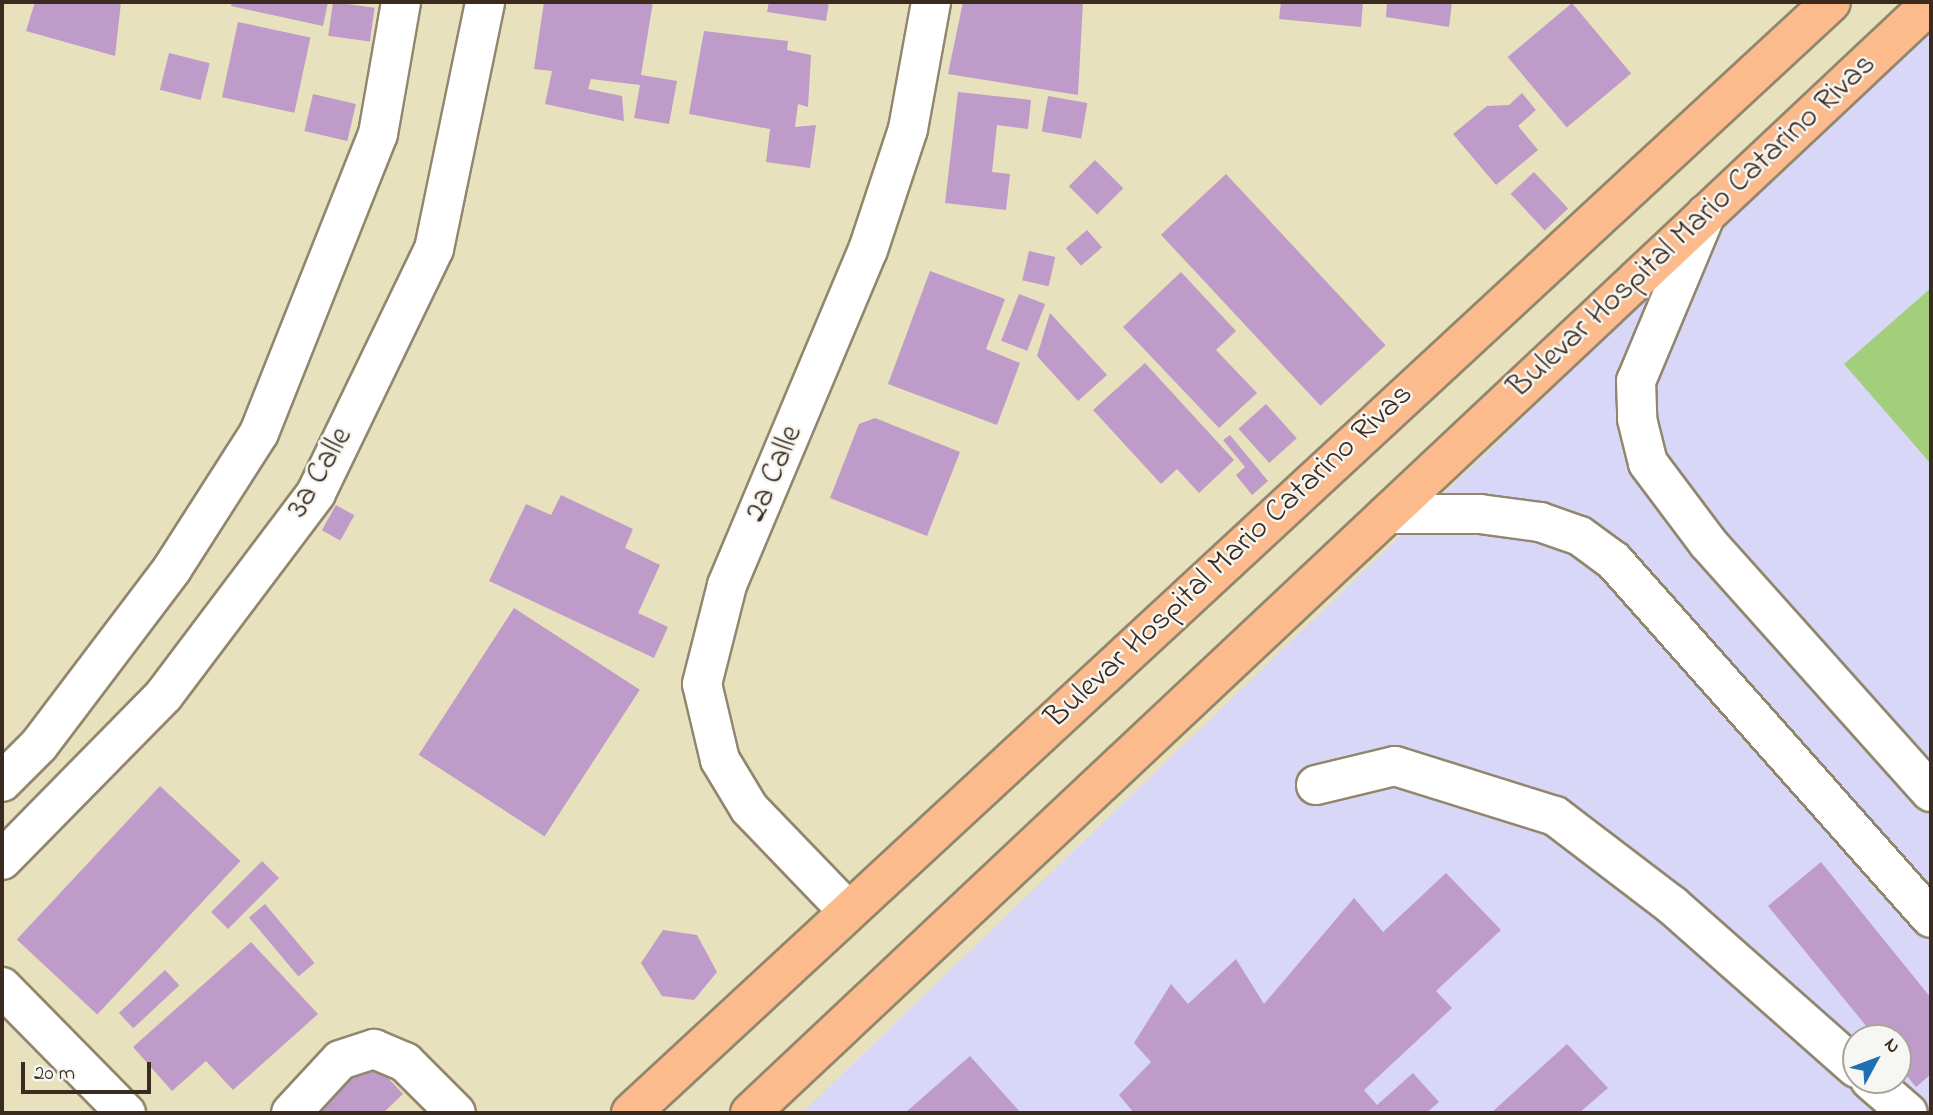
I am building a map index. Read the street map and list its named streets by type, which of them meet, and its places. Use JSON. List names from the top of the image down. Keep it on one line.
{"streets":{"main road":["Bulevar Hospital Mario Catarino Rivas"],"street":["3a Calle","2a Calle"]},"crossings":[["Bulevar Hospital Mario Catarino Rivas","2a Calle"]],"scale_bar":"20 m","north":"top right"}
